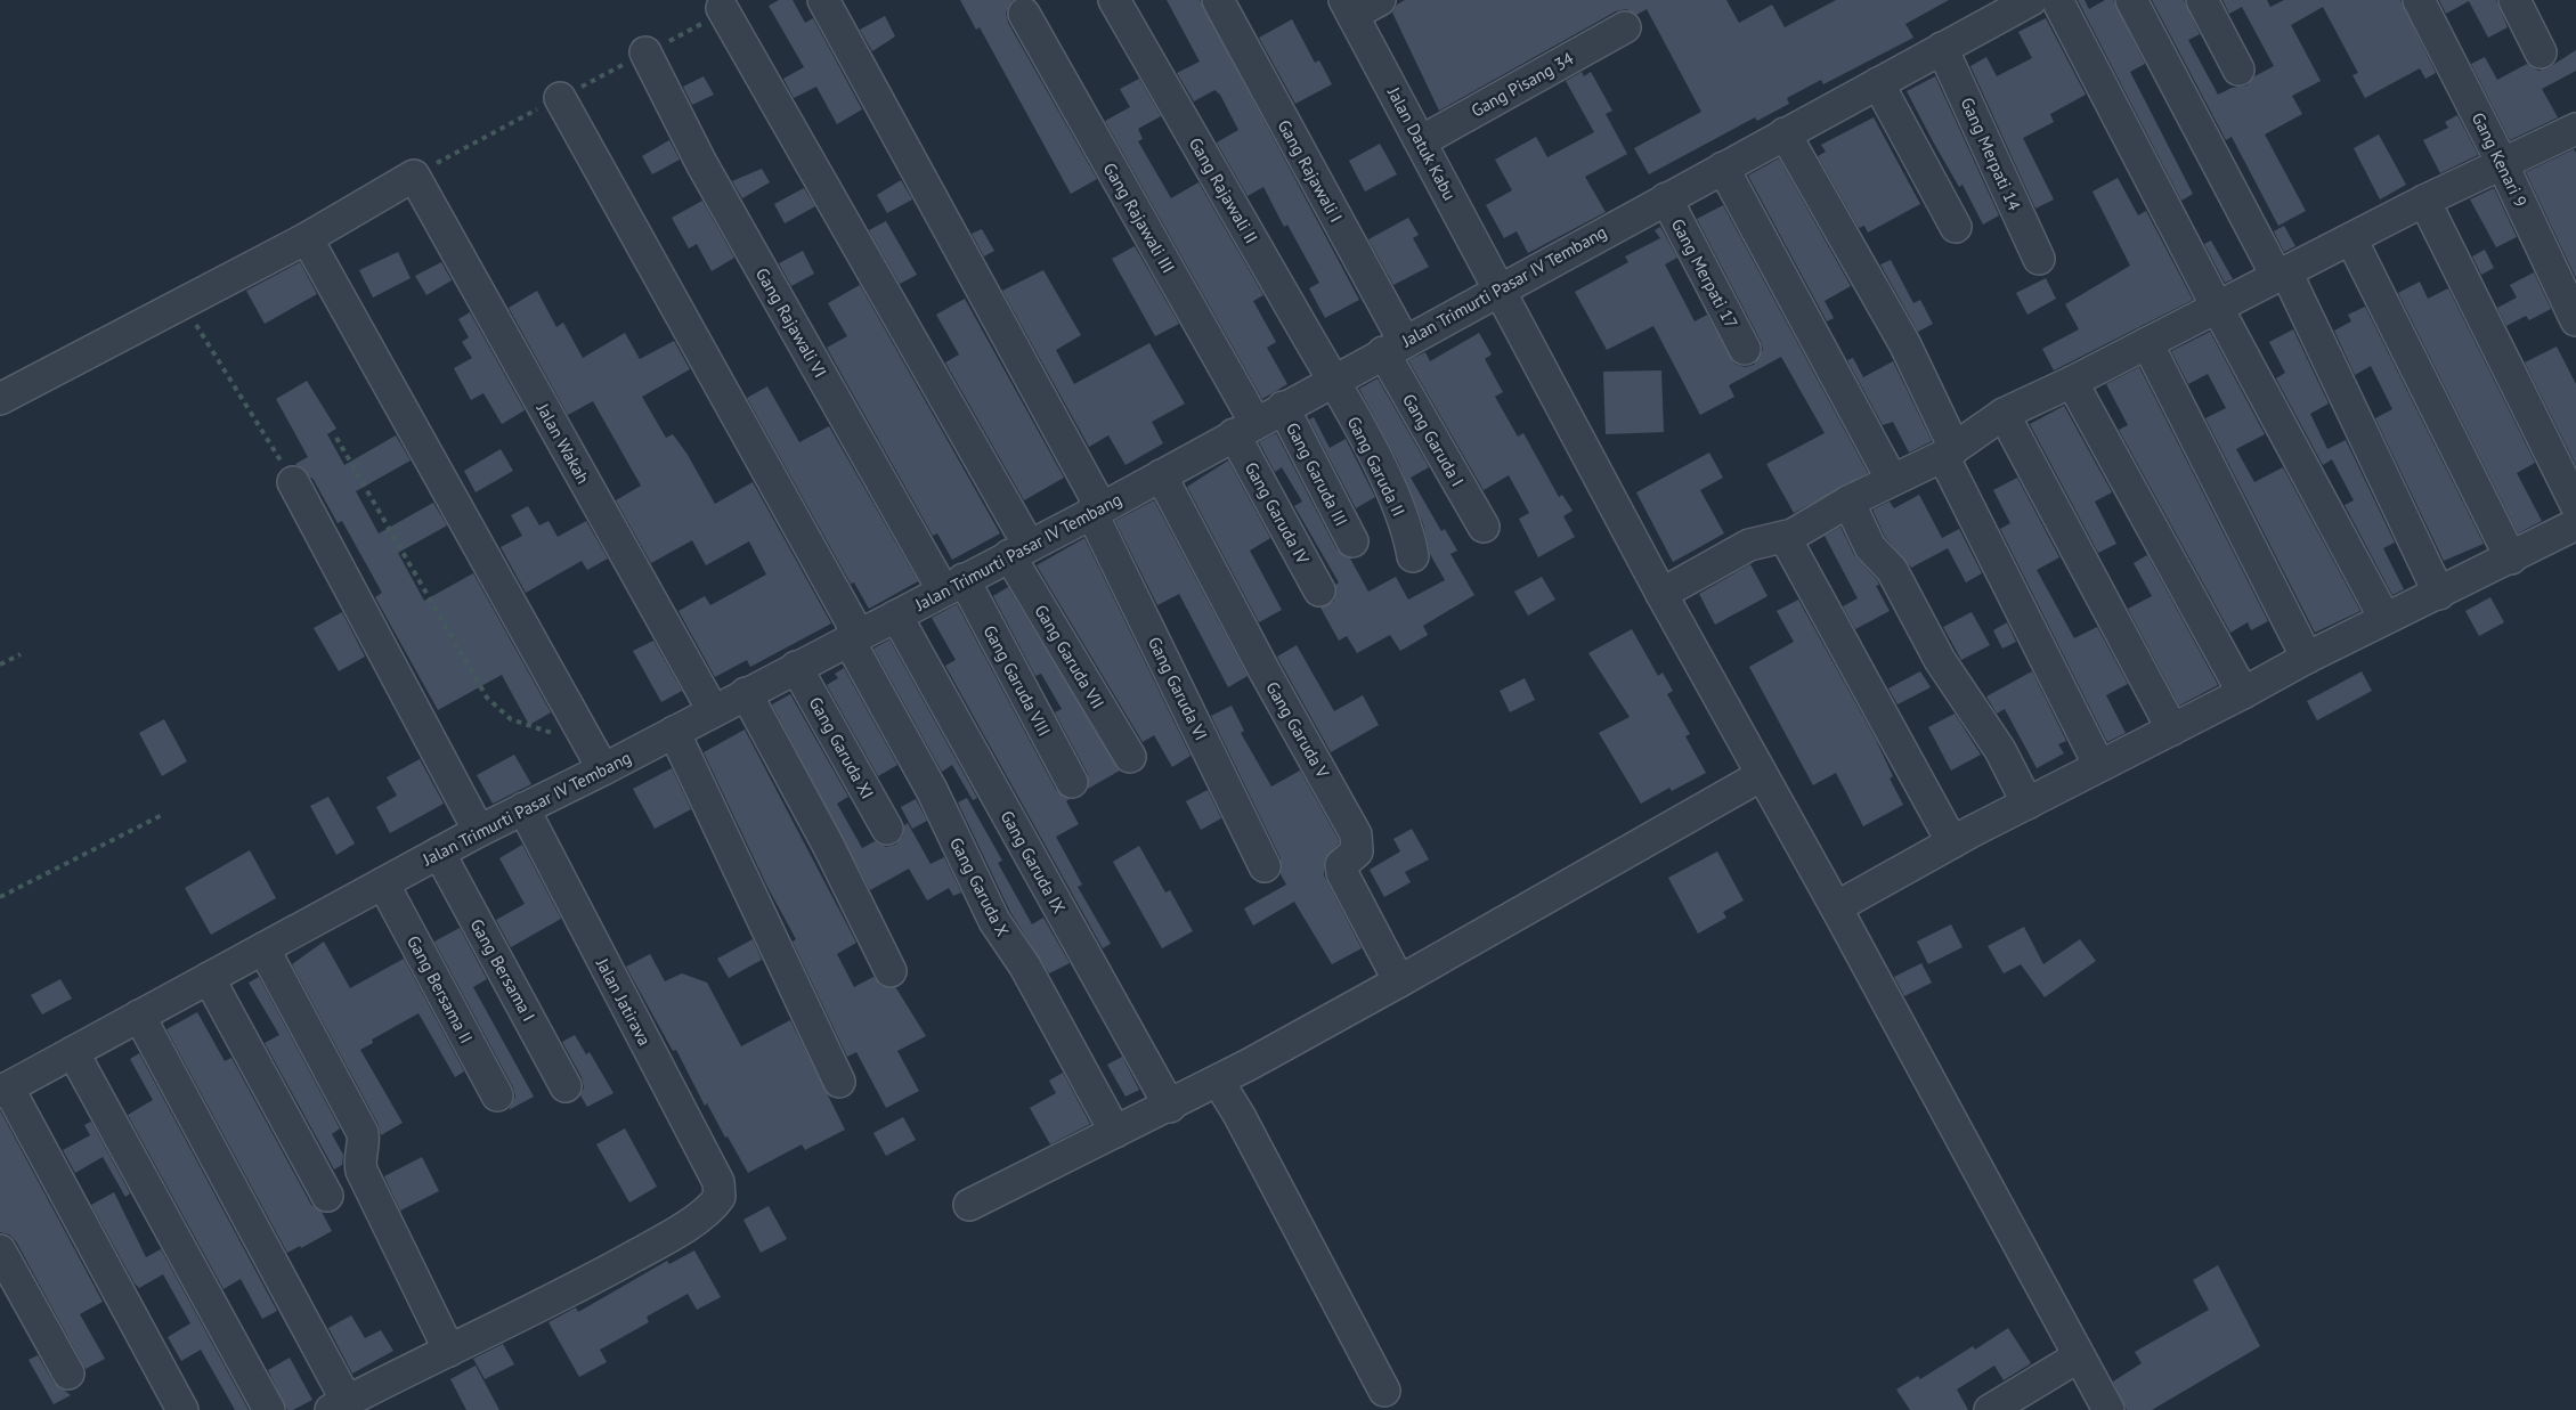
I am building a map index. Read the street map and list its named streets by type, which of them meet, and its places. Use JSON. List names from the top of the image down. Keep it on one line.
{"streets":{"street":["Gang Pisang 34","Jalan Datuk Kabu","Gang Merpati 14","Gang Kenari 9","Gang Rajawali I","Gang Rajawali II","Gang Rajawali III","Gang Merpati 17","Jalan Trimurti Pasar IV Tembang","Gang Rajawali VI","Gang Garuda I","Jalan Wakah","Gang Garuda II","Gang Garuda III","Gang Garuda IV","Gang Garuda VII","Gang Garuda VIII","Gang Garuda VI","Gang Garuda V","Gang Garuda XI","Gang Garuda IX","Gang Garuda X","Gang Bersama I","Gang Bersama II","Jalan Jatirava"]},"crossings":[["Gang Pisang 34","Jalan Datuk Kabu"],["Jalan Datuk Kabu","Jalan Trimurti Pasar IV Tembang"],["Gang Merpati 14","Jalan Trimurti Pasar IV Tembang"],["Gang Rajawali I","Jalan Trimurti Pasar IV Tembang"],["Gang Rajawali I","Gang Garuda I"],["Gang Rajawali II","Jalan Trimurti Pasar IV Tembang"],["Gang Rajawali II","Gang Garuda II"],["Gang Rajawali III","Jalan Trimurti Pasar IV Tembang"],["Gang Rajawali III","Gang Garuda IV"],["Gang Merpati 17","Jalan Trimurti Pasar IV Tembang"],["Jalan Trimurti Pasar IV Tembang","Gang Rajawali VI"],["Jalan Trimurti Pasar IV Tembang","Gang Garuda I"],["Jalan Trimurti Pasar IV Tembang","Jalan Wakah"],["Jalan Trimurti Pasar IV Tembang","Gang Garuda II"],["Jalan Trimurti Pasar IV Tembang","Gang Garuda III"],["Jalan Trimurti Pasar IV Tembang","Gang Garuda IV"],["Jalan Trimurti Pasar IV Tembang","Gang Garuda VII"],["Jalan Trimurti Pasar IV Tembang","Gang Garuda VIII"],["Jalan Trimurti Pasar IV Tembang","Gang Garuda VI"],["Jalan Trimurti Pasar IV Tembang","Gang Garuda V"],["Jalan Trimurti Pasar IV Tembang","Gang Garuda XI"],["Jalan Trimurti Pasar IV Tembang","Gang Garuda IX"],["Jalan Trimurti Pasar IV Tembang","Gang Garuda X"],["Jalan Trimurti Pasar IV Tembang","Gang Bersama I"],["Jalan Trimurti Pasar IV Tembang","Gang Bersama II"],["Jalan Trimurti Pasar IV Tembang","Jalan Jatirava"],["Gang Rajawali VI","Gang Garuda VIII"]]}
